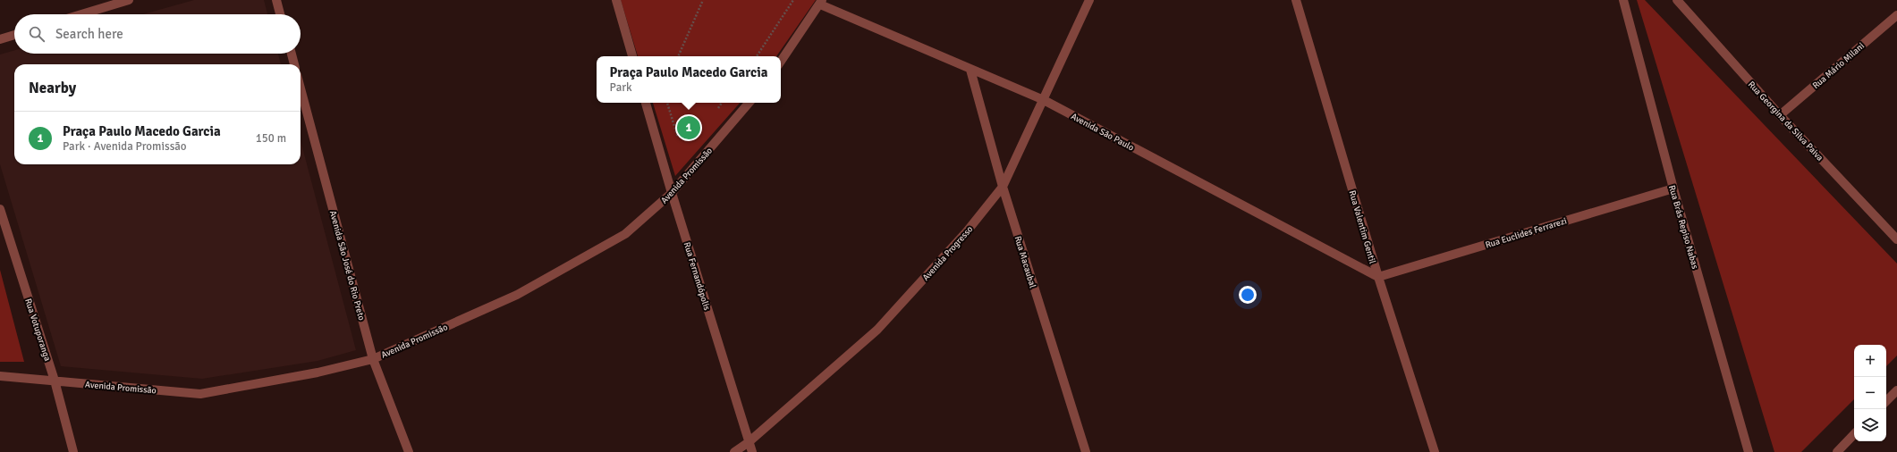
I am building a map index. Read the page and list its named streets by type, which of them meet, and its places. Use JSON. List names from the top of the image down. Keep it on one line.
{"streets":{"street":["Rua Mário Milani","Rua Georgina da Silva Paiva","Avenida São Paulo","Avenida Promissão","Rua Valentim Gentil","Rua Brás Repiso Nabas","Rua Euclides Ferrarezi","Avenida Progresso","Rua Macaubal","Avenida São José do Rio Preto","Rua Fernandópolis","Rua Votuporanga"]},"crossings":[["Rua Mário Milani","Rua Georgina da Silva Paiva"],["Avenida São Paulo","Rua Valentim Gentil"],["Avenida São Paulo","Rua Euclides Ferrarezi"],["Avenida São Paulo","Avenida Progresso"],["Avenida São Paulo","Rua Macaubal"],["Avenida Promissão","Avenida São José do Rio Preto"],["Avenida Promissão","Rua Fernandópolis"],["Avenida Promissão","Rua Votuporanga"],["Rua Valentim Gentil","Rua Euclides Ferrarezi"],["Rua Brás Repiso Nabas","Rua Euclides Ferrarezi"],["Avenida Progresso","Rua Macaubal"],["Avenida Progresso","Rua Fernandópolis"]],"page":{"search":"Search here","popup":["Praça Paulo Macedo Garcia","Park"],"heading":"Nearby","list":[{"mark":"1","name":"Praça Paulo Macedo Garcia","note":"Park · Avenida Promissão","value":"150 m"}],"pins":"1","map_buttons":["+","−"]}}
